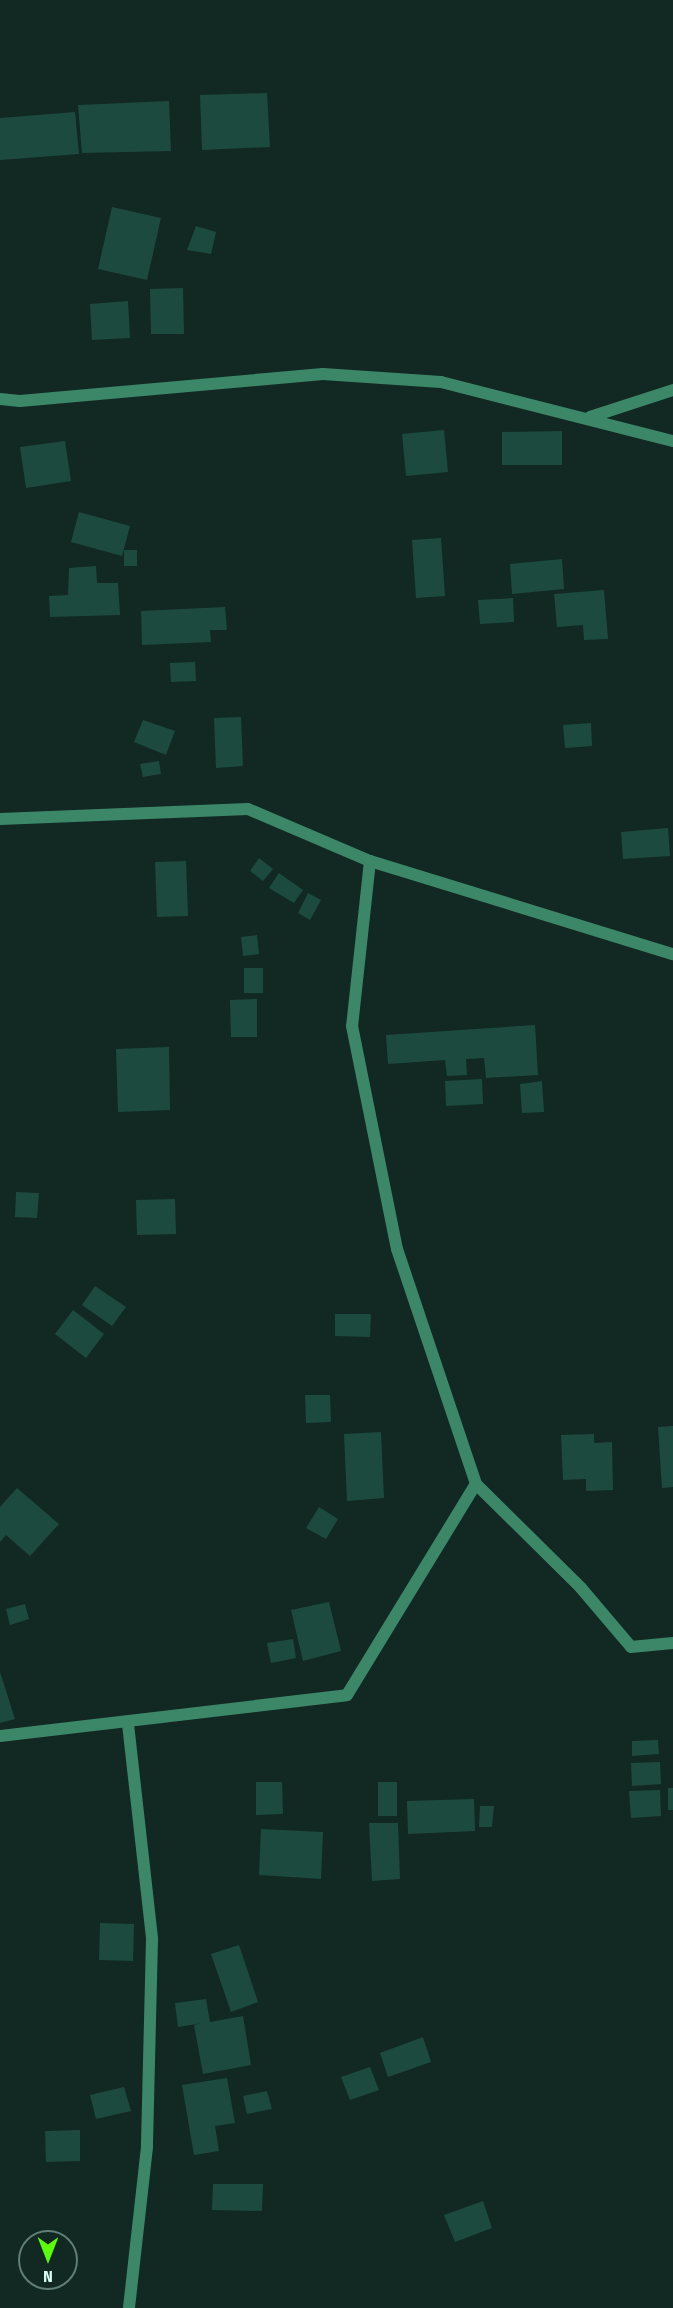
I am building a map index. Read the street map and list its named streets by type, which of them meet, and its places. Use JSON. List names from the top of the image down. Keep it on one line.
{"north":"bottom"}
